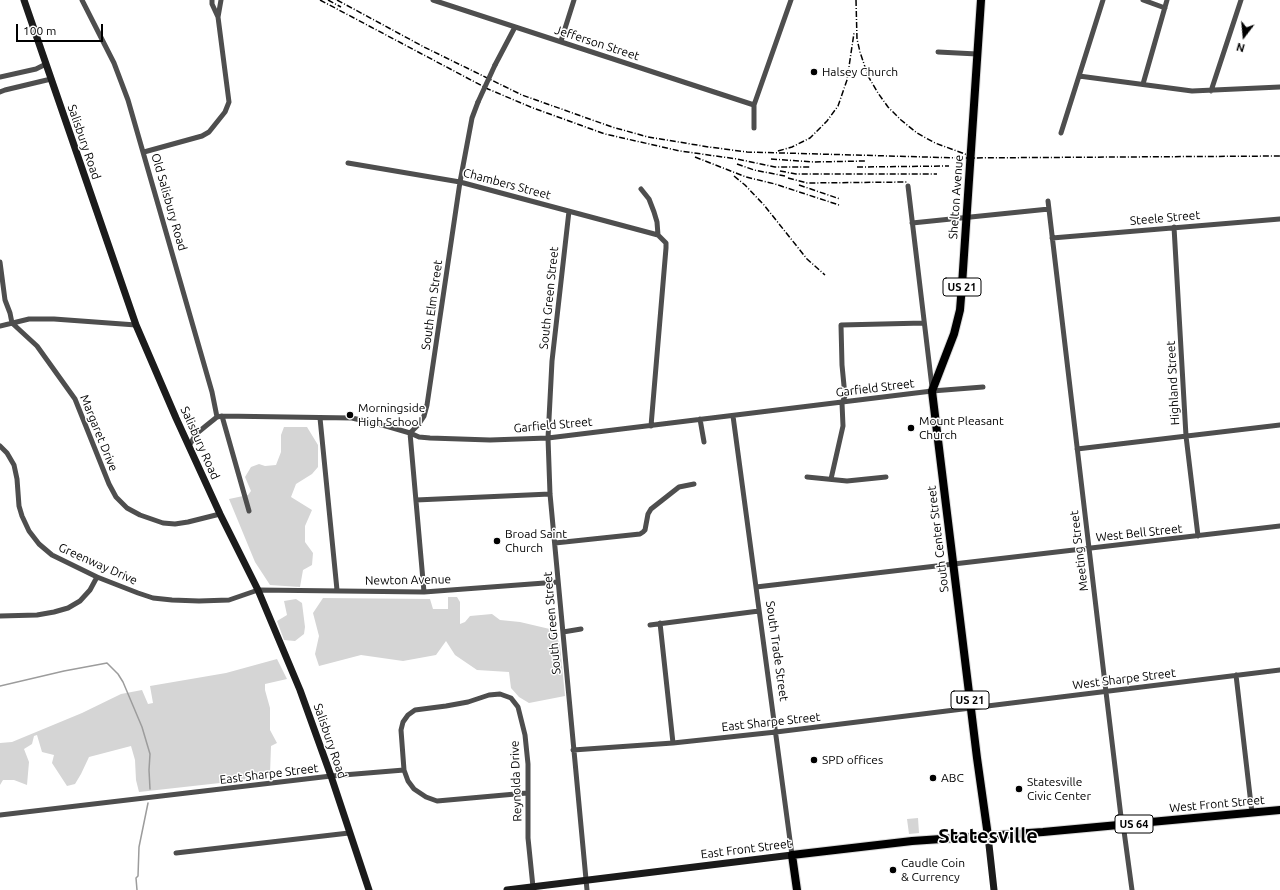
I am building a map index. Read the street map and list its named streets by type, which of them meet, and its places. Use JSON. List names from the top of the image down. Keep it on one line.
{"streets":{"main road":["Shelton Avenue","US 21","South Center Street","South Trade Street","West Front Street","US 64","East Front Street"],"street":["Jefferson Street","Salisbury Road","Chambers Street","Old Salisbury Road","Steele Street","South Green Street","South Elm Street","Highland Street","Garfield Street","Margaret Drive","West Bell Street","Meeting Street","Greenway Drive","Newton Avenue","West Sharpe Street","East Sharpe Street","Reynolda Drive"]},"crossings":[["Jefferson Street","South Elm Street"],["Salisbury Road","Margaret Drive"],["Salisbury Road","Greenway Drive"],["Salisbury Road","Newton Avenue"],["Salisbury Road","East Sharpe Street"],["Chambers Street","South Green Street"],["Chambers Street","South Elm Street"],["Shelton Avenue","Garfield Street"],["Shelton Avenue","South Center Street"],["Old Salisbury Road","Garfield Street"],["Steele Street","Highland Street"],["Steele Street","Meeting Street"],["South Green Street","Garfield Street"],["South Green Street","Newton Avenue"],["South Green Street","East Sharpe Street"],["South Green Street","East Front Street"],["South Elm Street","Garfield Street"],["Highland Street","West Bell Street"],["Garfield Street","South Center Street"],["Garfield Street","South Trade Street"],["West Bell Street","South Center Street"],["West Bell Street","Meeting Street"],["West Bell Street","South Trade Street"],["South Center Street","West Sharpe Street"],["South Center Street","East Sharpe Street"],["South Center Street","West Front Street"],["South Center Street","East Front Street"],["Meeting Street","West Sharpe Street"],["Meeting Street","West Front Street"],["Greenway Drive","Newton Avenue"],["South Trade Street","East Sharpe Street"],["South Trade Street","East Front Street"],["West Sharpe Street","East Sharpe Street"],["East Sharpe Street","Reynolda Drive"],["Reynolda Drive","East Front Street"],["West Front Street","East Front Street"]],"districts":["Statesville"],"places":["Halsey Church","Morningside High School","Mount Pleasant Church","Broad Saint Church","SPD offices","ABC","Statesville Civic Center","Caudle Coin & Currency"],"scale_bar":"100 m","north":"bottom"}
